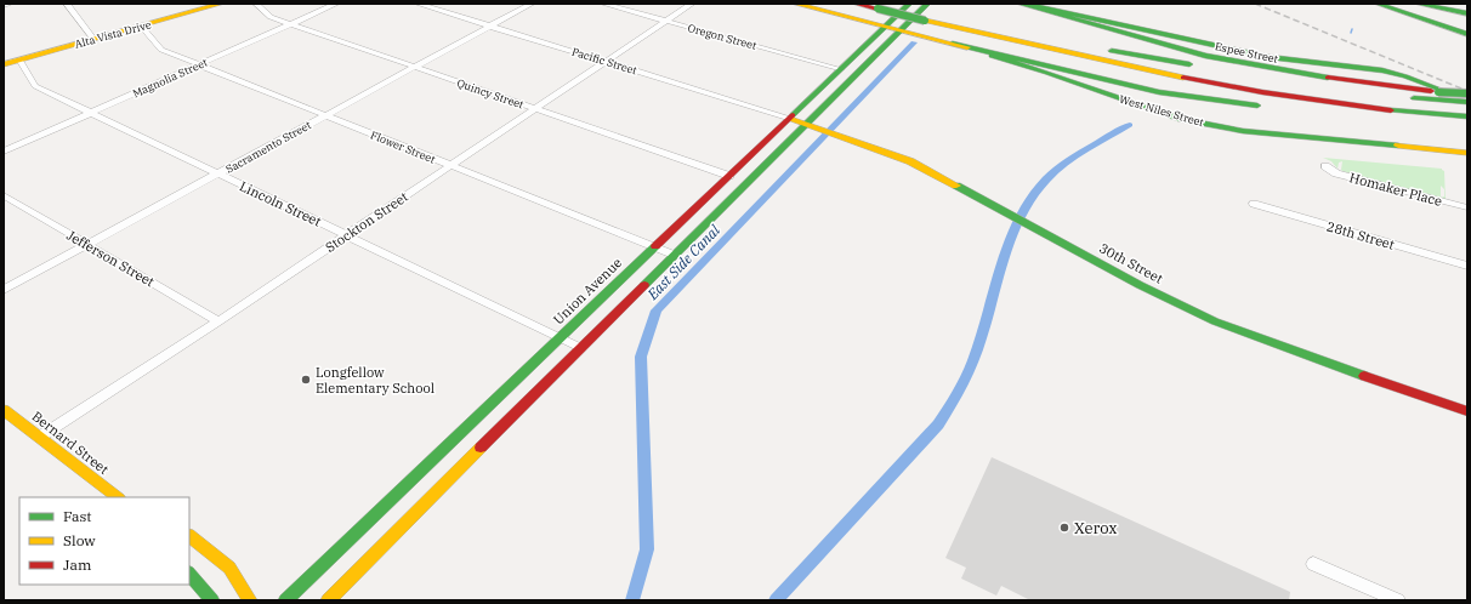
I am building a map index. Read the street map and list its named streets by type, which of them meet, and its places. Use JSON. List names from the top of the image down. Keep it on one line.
{"streets":{"main road":["Alta Vista Drive","Espee Street","West Niles Street","30th Street","Union Avenue","Bernard Street"],"street":["Oregon Street","Pacific Street","Magnolia Street","Quincy Street","Sacramento Street","Flower Street","Homaker Place","Lincoln Street","Stockton Street","28th Street","Jefferson Street"]},"crossings":[["Alta Vista Drive","Flower Street"],["Alta Vista Drive","Lincoln Street"],["Oregon Street","Stockton Street"],["Oregon Street","Union Avenue"],["Pacific Street","Sacramento Street"],["Pacific Street","Stockton Street"],["Pacific Street","30th Street"],["Pacific Street","Union Avenue"],["Magnolia Street","Quincy Street"],["Magnolia Street","Flower Street"],["Magnolia Street","Lincoln Street"],["Quincy Street","Sacramento Street"],["Quincy Street","Stockton Street"],["Quincy Street","Union Avenue"],["West Niles Street","Union Avenue"],["Sacramento Street","Flower Street"],["Sacramento Street","Lincoln Street"],["Sacramento Street","Jefferson Street"],["Flower Street","Stockton Street"],["Flower Street","Union Avenue"],["Lincoln Street","Stockton Street"],["Lincoln Street","Union Avenue"],["Stockton Street","Jefferson Street"],["Stockton Street","Bernard Street"],["30th Street","Union Avenue"]],"water":["East Side Canal"],"places":["Longfellow Elementary School","Xerox"],"legend":["Fast","Slow","Jam"]}
